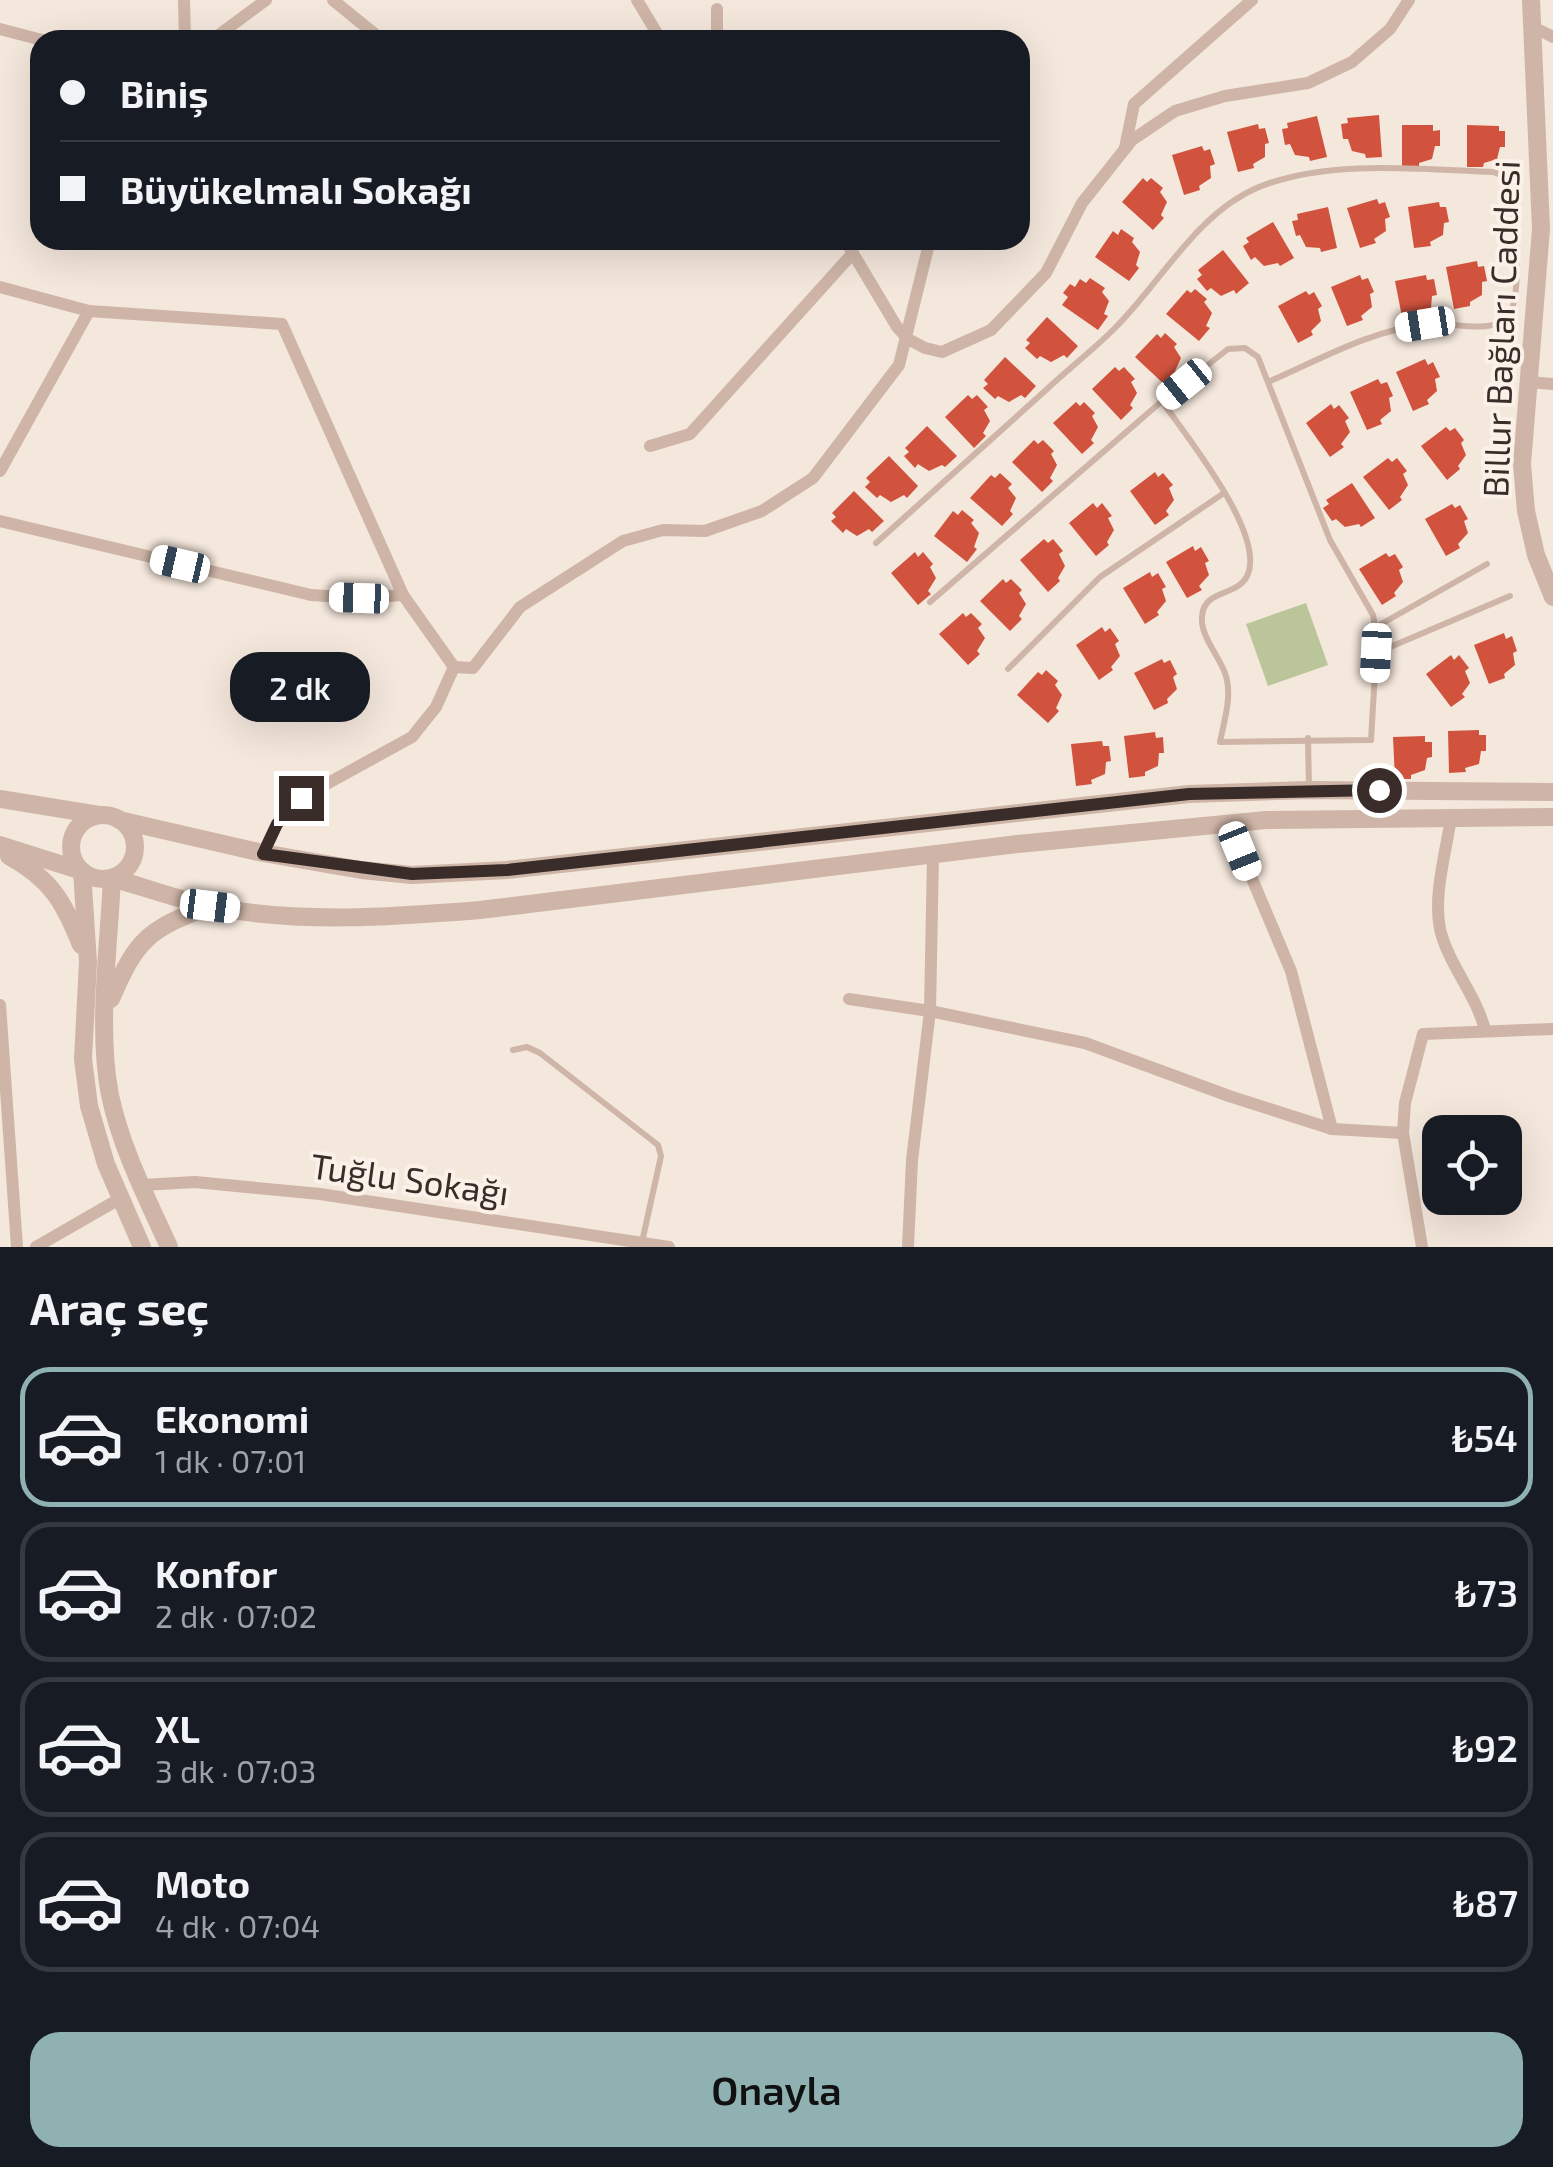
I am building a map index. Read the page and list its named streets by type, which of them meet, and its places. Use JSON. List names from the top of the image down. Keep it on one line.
{"streets":{"street":["Billur Bağları Caddesi","Tuğlu Sokağı"]},"page":{"banner":["Biniş","Büyükelmalı Sokağı"],"bubble":"2 dk","heading":"Araç seç","list":[{"name":"Ekonomi","note":"1 dk · 07:01","value":"₺54"},{"name":"Konfor","note":"2 dk · 07:02","value":"₺73"},{"name":"XL","note":"3 dk · 07:03","value":"₺92"},{"name":"Moto","note":"4 dk · 07:04","value":"₺87"}],"buttons":"Onayla"}}
